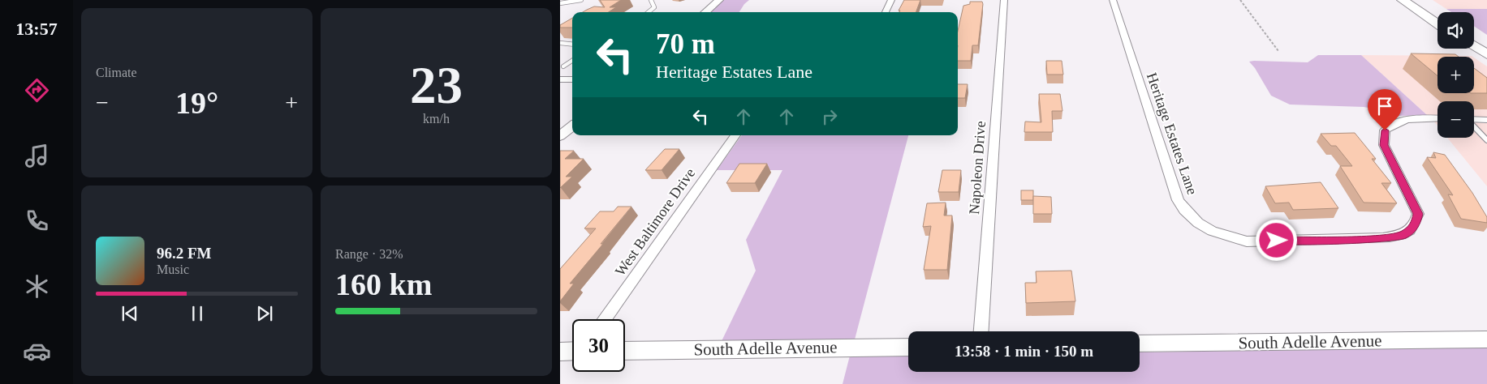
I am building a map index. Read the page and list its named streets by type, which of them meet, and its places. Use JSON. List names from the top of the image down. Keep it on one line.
{"streets":{"street":["Heritage Estates Lane","Napoleon Drive","West Baltimore Drive","South Adelle Avenue"]},"page":{"tabs":"13:57","tile":["Climate",["23","km/h"],["Range · 32%","160 km"]],"map_buttons":["+","−"],"turn":["70 m","Heritage Estates Lane"],"heat":["−","19°","+"],"song":["96.2 FM","Music"],"limit":"30","trip":"13:58 · 1 min · 150 m"}}
